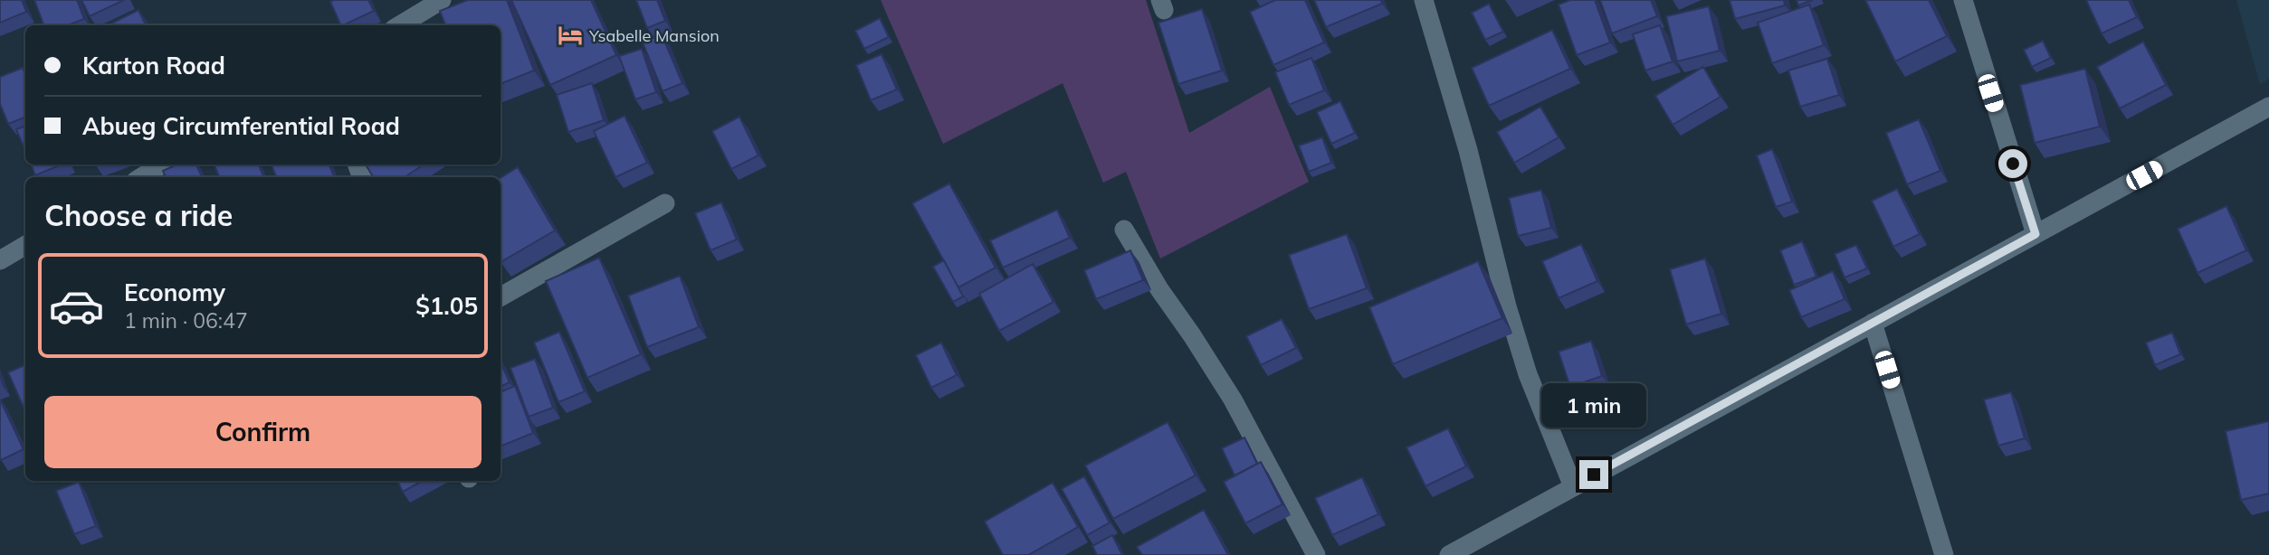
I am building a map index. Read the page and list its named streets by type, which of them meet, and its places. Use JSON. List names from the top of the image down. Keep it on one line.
{"places":{"hotel":["Ysabelle Mansion"]},"page":{"banner":["Karton Road","Abueg Circumferential Road"],"heading":"Choose a ride","list":[{"name":"Economy","note":"1 min · 06:47","value":"$1.05"}],"bubble":"1 min","buttons":"Confirm"}}
